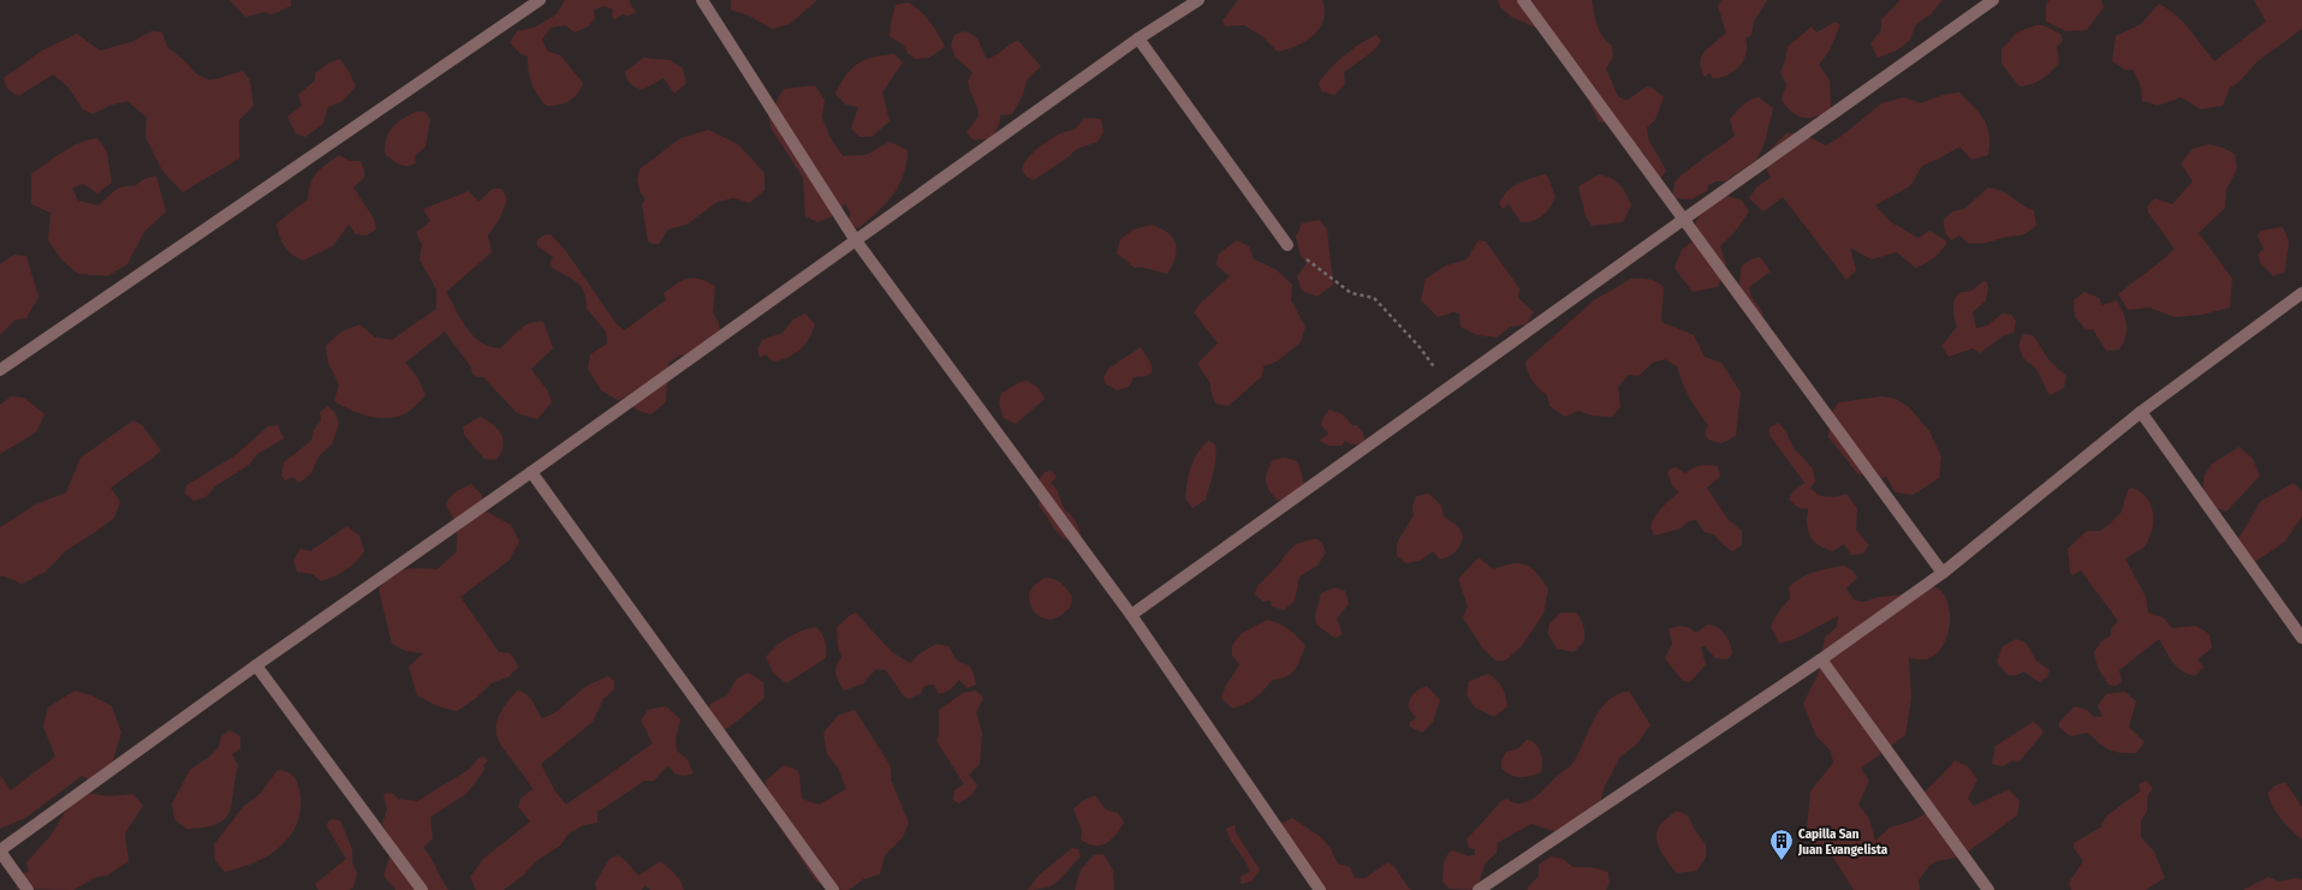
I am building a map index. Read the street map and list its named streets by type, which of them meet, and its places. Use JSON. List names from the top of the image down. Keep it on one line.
{"places":{"building":["Capilla San Juan Evangelista"]}}
